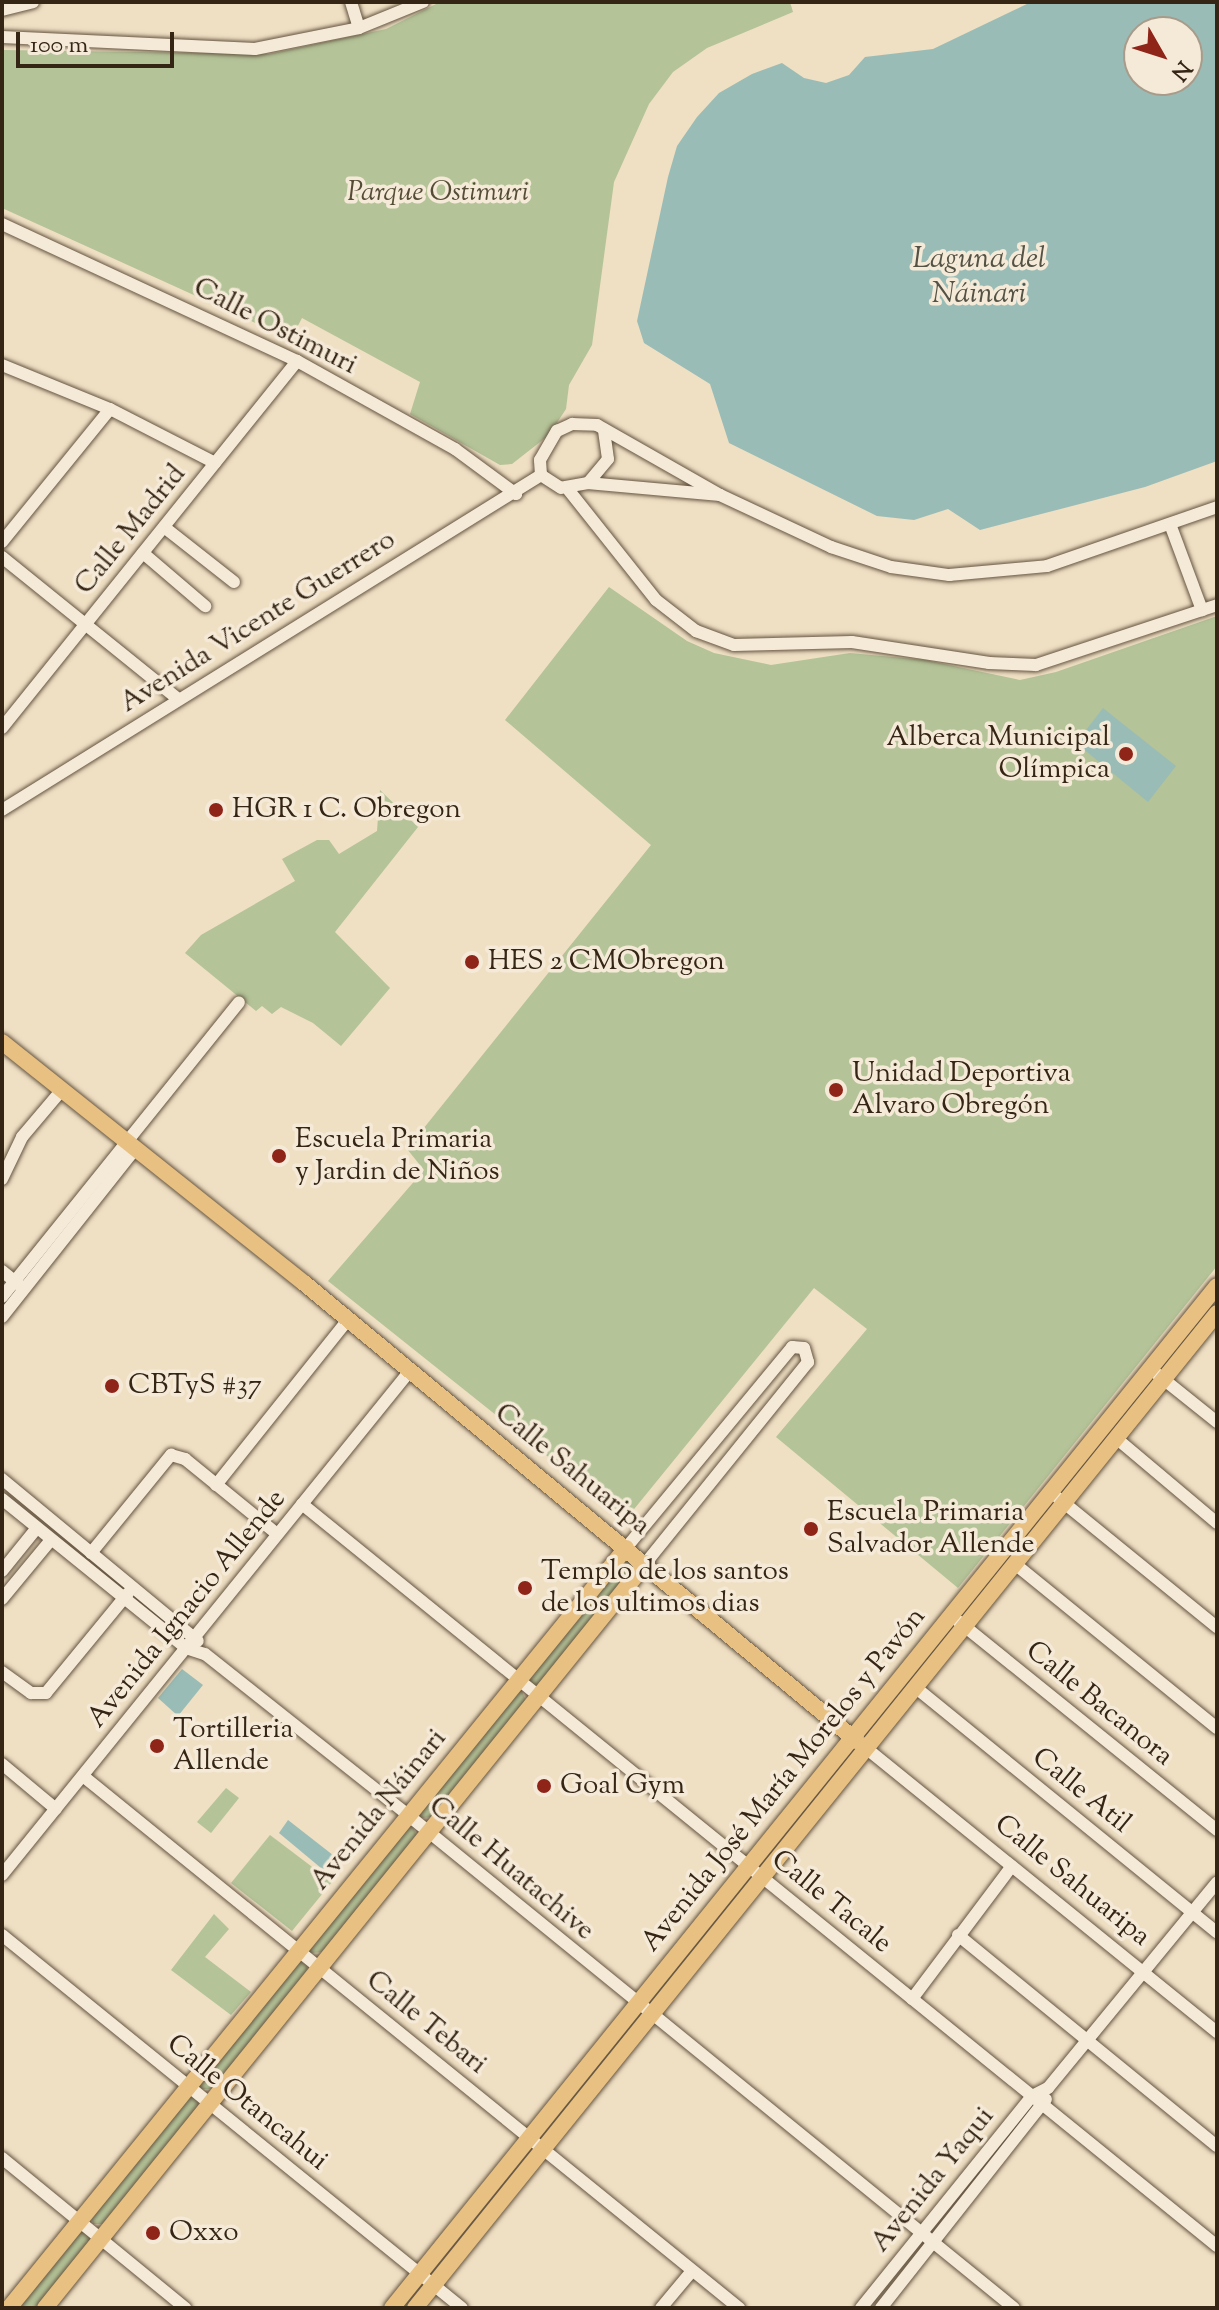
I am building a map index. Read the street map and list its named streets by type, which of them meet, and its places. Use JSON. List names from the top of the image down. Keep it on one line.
{"streets":{"main road":["Calle Sahuaripa","Avenida José María Morelos y Pavón","Avenida Náinari"],"street":["Calle Ostimuri","Calle Madrid","Avenida Vicente Guerrero","Avenida Ignacio Allende","Calle Bacanora","Calle Atil","Calle Huatachive","Calle Tacale","Calle Tebari","Calle Otancahui","Avenida Yaqui"]},"crossings":[["Calle Ostimuri","Calle Madrid"],["Calle Ostimuri","Avenida Vicente Guerrero"],["Calle Sahuaripa","Avenida Ignacio Allende"],["Calle Sahuaripa","Avenida José María Morelos y Pavón"],["Calle Sahuaripa","Avenida Náinari"],["Calle Sahuaripa","Avenida Yaqui"],["Avenida Ignacio Allende","Calle Huatachive"],["Avenida Ignacio Allende","Calle Tacale"],["Avenida Ignacio Allende","Calle Tebari"],["Calle Bacanora","Avenida José María Morelos y Pavón"],["Avenida José María Morelos y Pavón","Calle Atil"],["Avenida José María Morelos y Pavón","Calle Huatachive"],["Avenida José María Morelos y Pavón","Calle Tacale"],["Avenida José María Morelos y Pavón","Calle Tebari"],["Avenida José María Morelos y Pavón","Calle Otancahui"],["Calle Atil","Avenida Yaqui"],["Avenida Náinari","Calle Huatachive"],["Avenida Náinari","Calle Tacale"],["Avenida Náinari","Calle Tebari"],["Avenida Náinari","Calle Otancahui"],["Calle Huatachive","Avenida Yaqui"],["Calle Tacale","Avenida Yaqui"]],"water":["Laguna del Náinari"],"parks":["Parque Ostimuri"],"places":["Alberca Municipal Olímpica","HGR 1 C. Obregon","HES 2 CMObregon","Unidad Deportiva Alvaro Obregón","Escuela Primaria y Jardin de Niños","CBTyS #37","Escuela Primaria Salvador Allende","Templo de los santos de los ultimos dias","Tortilleria Allende","Goal Gym","Oxxo"],"scale_bar":"100 m","north":"bottom right"}
